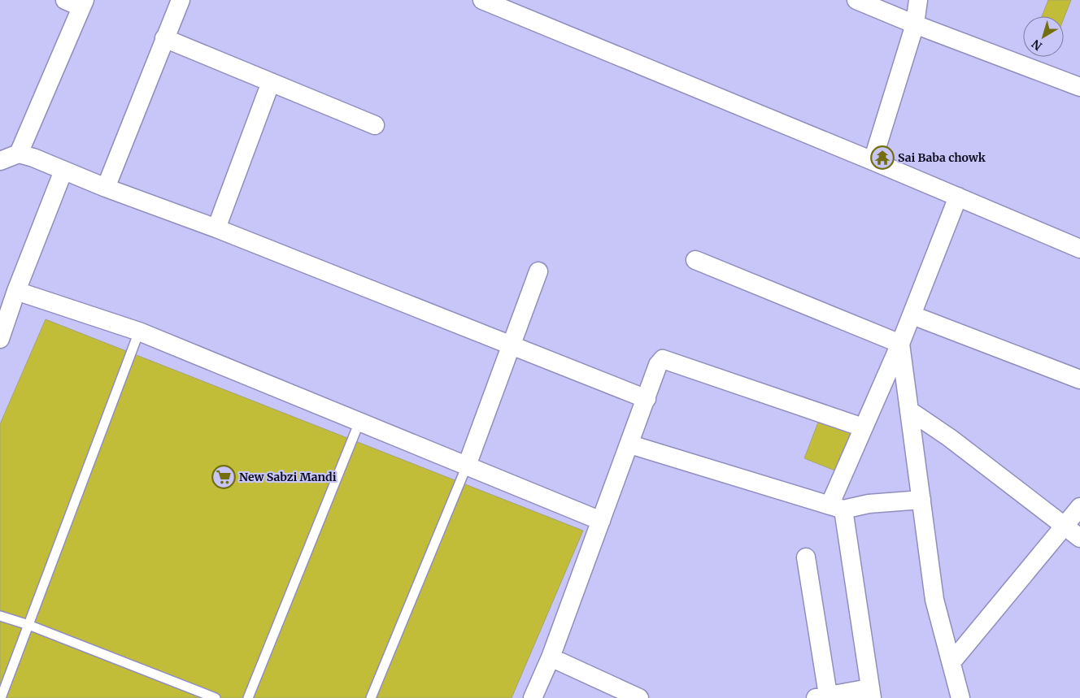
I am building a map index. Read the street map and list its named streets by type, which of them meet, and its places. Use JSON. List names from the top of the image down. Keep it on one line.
{"places":{"temple":["Sai Baba chowk"],"supermarket":["New Sabzi Mandi"]},"north":"bottom left"}
